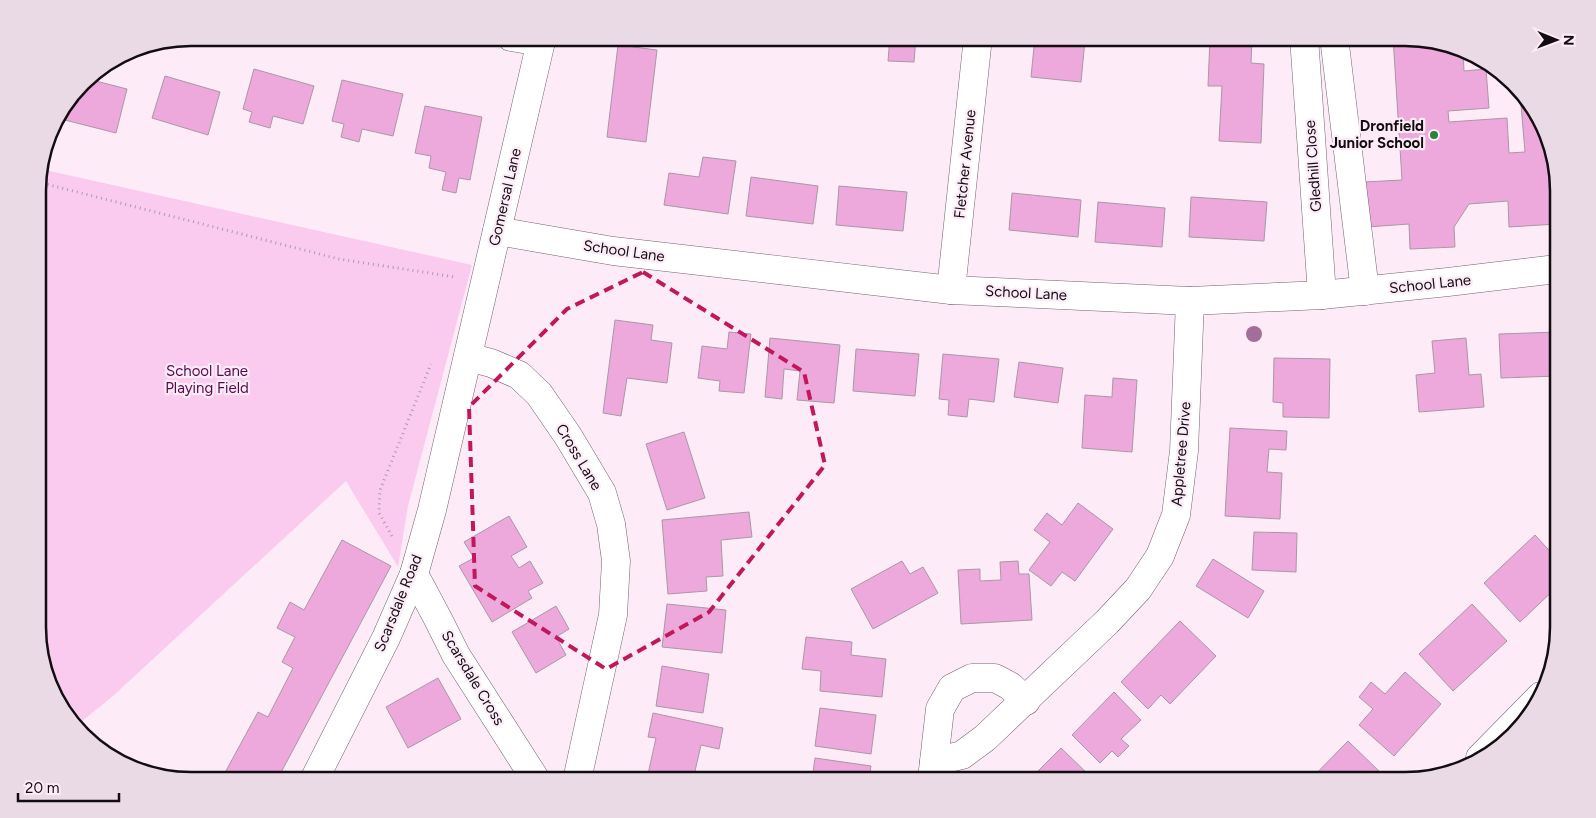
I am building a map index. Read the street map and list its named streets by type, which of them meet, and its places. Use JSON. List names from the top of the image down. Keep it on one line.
{"streets":{"street":["Fletcher Avenue","Gledhill Close","Gomersal Lane","School Lane","Appletree Drive","Cross Lane","Scarsdale Road","Scarsdale Cross"]},"crossings":[["Fletcher Avenue","School Lane"],["Gledhill Close","School Lane"],["Gomersal Lane","School Lane"],["Gomersal Lane","Cross Lane"],["Gomersal Lane","Scarsdale Road"],["School Lane","Appletree Drive"],["Cross Lane","Scarsdale Road"],["Scarsdale Road","Scarsdale Cross"]],"parks":["School Lane Playing Field"],"places":["Dronfield Junior School"],"scale_bar":"20 m","north":"right"}
